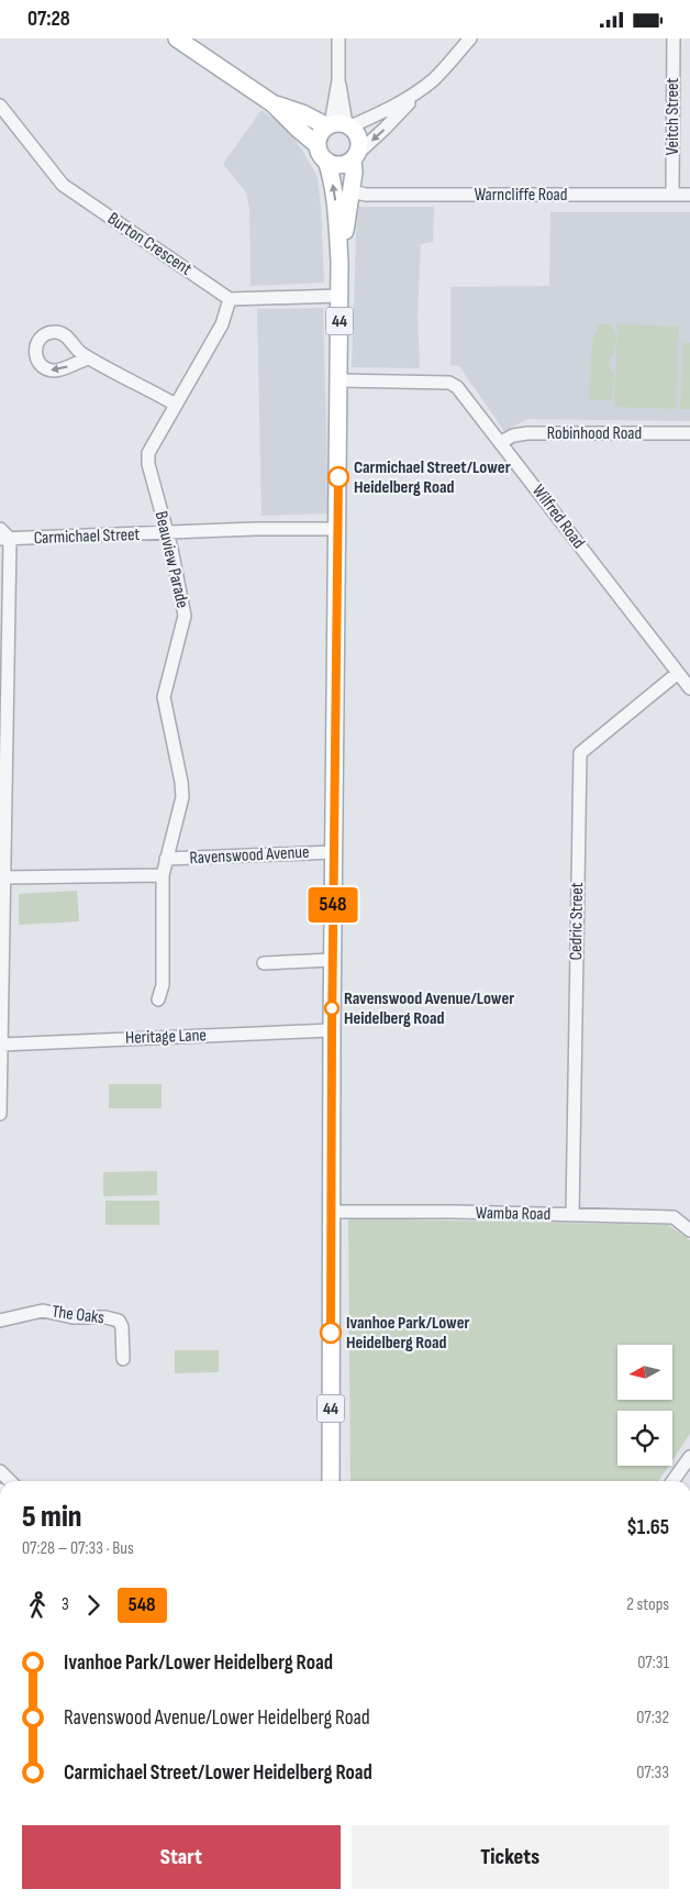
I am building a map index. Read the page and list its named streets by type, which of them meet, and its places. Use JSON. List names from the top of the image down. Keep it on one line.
{"streets":{"main road":["44"],"street":["Veitch Street","Warncliffe Road","Burton Crescent","Robinhood Road","Wilfred Road","Carmichael Street","Beauview Parade","Ravenswood Avenue","Cedric Street","Heritage Lane","Wamba Road","The Oaks"]},"crossings":[["Veitch Street","Warncliffe Road"],["Warncliffe Road","44"],["Burton Crescent","Beauview Parade"],["44","Wilfred Road"],["44","Carmichael Street"],["44","Ravenswood Avenue"],["44","Heritage Lane"],["44","Wamba Road"],["Robinhood Road","Wilfred Road"],["Wilfred Road","Cedric Street"],["Carmichael Street","Beauview Parade"],["Beauview Parade","Ravenswood Avenue"],["Cedric Street","Wamba Road"]],"places":["Carmichael Street/Lower Heidelberg Road","Ravenswood Avenue/Lower Heidelberg Road","Ivanhoe Park/Lower Heidelberg Road"],"lines":["bus line 548"],"north":"left","page":{"status":"07:28","on_map":"548","heading":["5 min","07:28 – 07:33 · Bus","$1.65"],"legs":["3","548","2 stops"],"list":[{"name":"Ivanhoe Park/Lower Heidelberg Road","value":"07:31"},{"name":"Ravenswood Avenue/Lower Heidelberg Road","value":"07:32"},{"name":"Carmichael Street/Lower Heidelberg Road","value":"07:33"}],"buttons":["Start","Tickets"]}}
